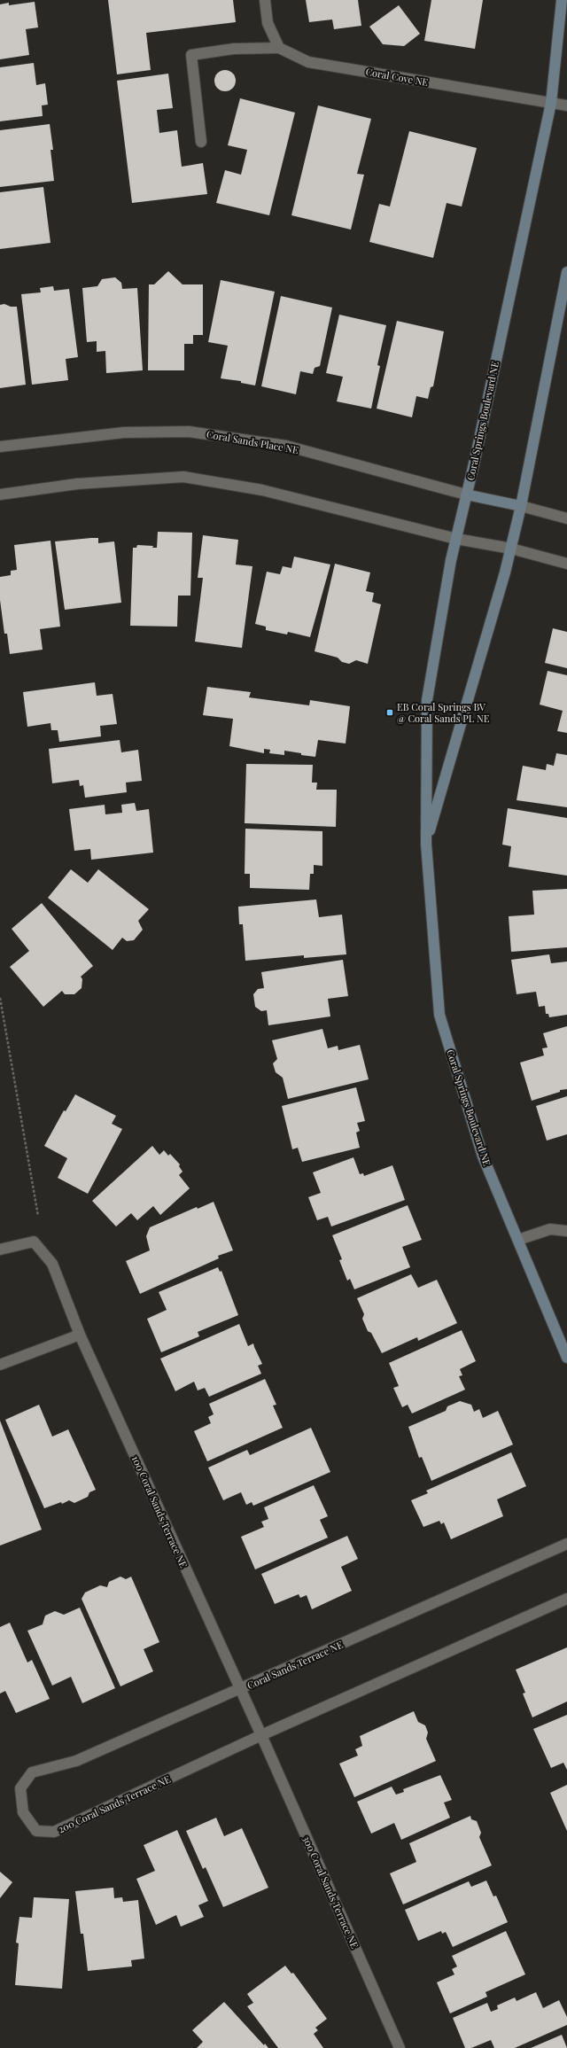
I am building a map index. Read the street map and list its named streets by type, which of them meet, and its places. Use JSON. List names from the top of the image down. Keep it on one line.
{"streets":{"street":["Coral Cove NE","Coral Springs Boulevard NE","Coral Sands Place NE","100 Coral Sands Terrace NE","Coral Sands Terrace NE","200 Coral Sands Terrace NE","300 Coral Sands Terrace NE"]},"crossings":[["Coral Cove NE","Coral Springs Boulevard NE"],["Coral Springs Boulevard NE","Coral Sands Place NE"],["100 Coral Sands Terrace NE","Coral Sands Terrace NE"],["100 Coral Sands Terrace NE","200 Coral Sands Terrace NE"],["Coral Sands Terrace NE","200 Coral Sands Terrace NE"],["Coral Sands Terrace NE","300 Coral Sands Terrace NE"],["200 Coral Sands Terrace NE","300 Coral Sands Terrace NE"]],"places":{"transit":["EB Coral Springs BV @ Coral Sands PL NE"]}}
